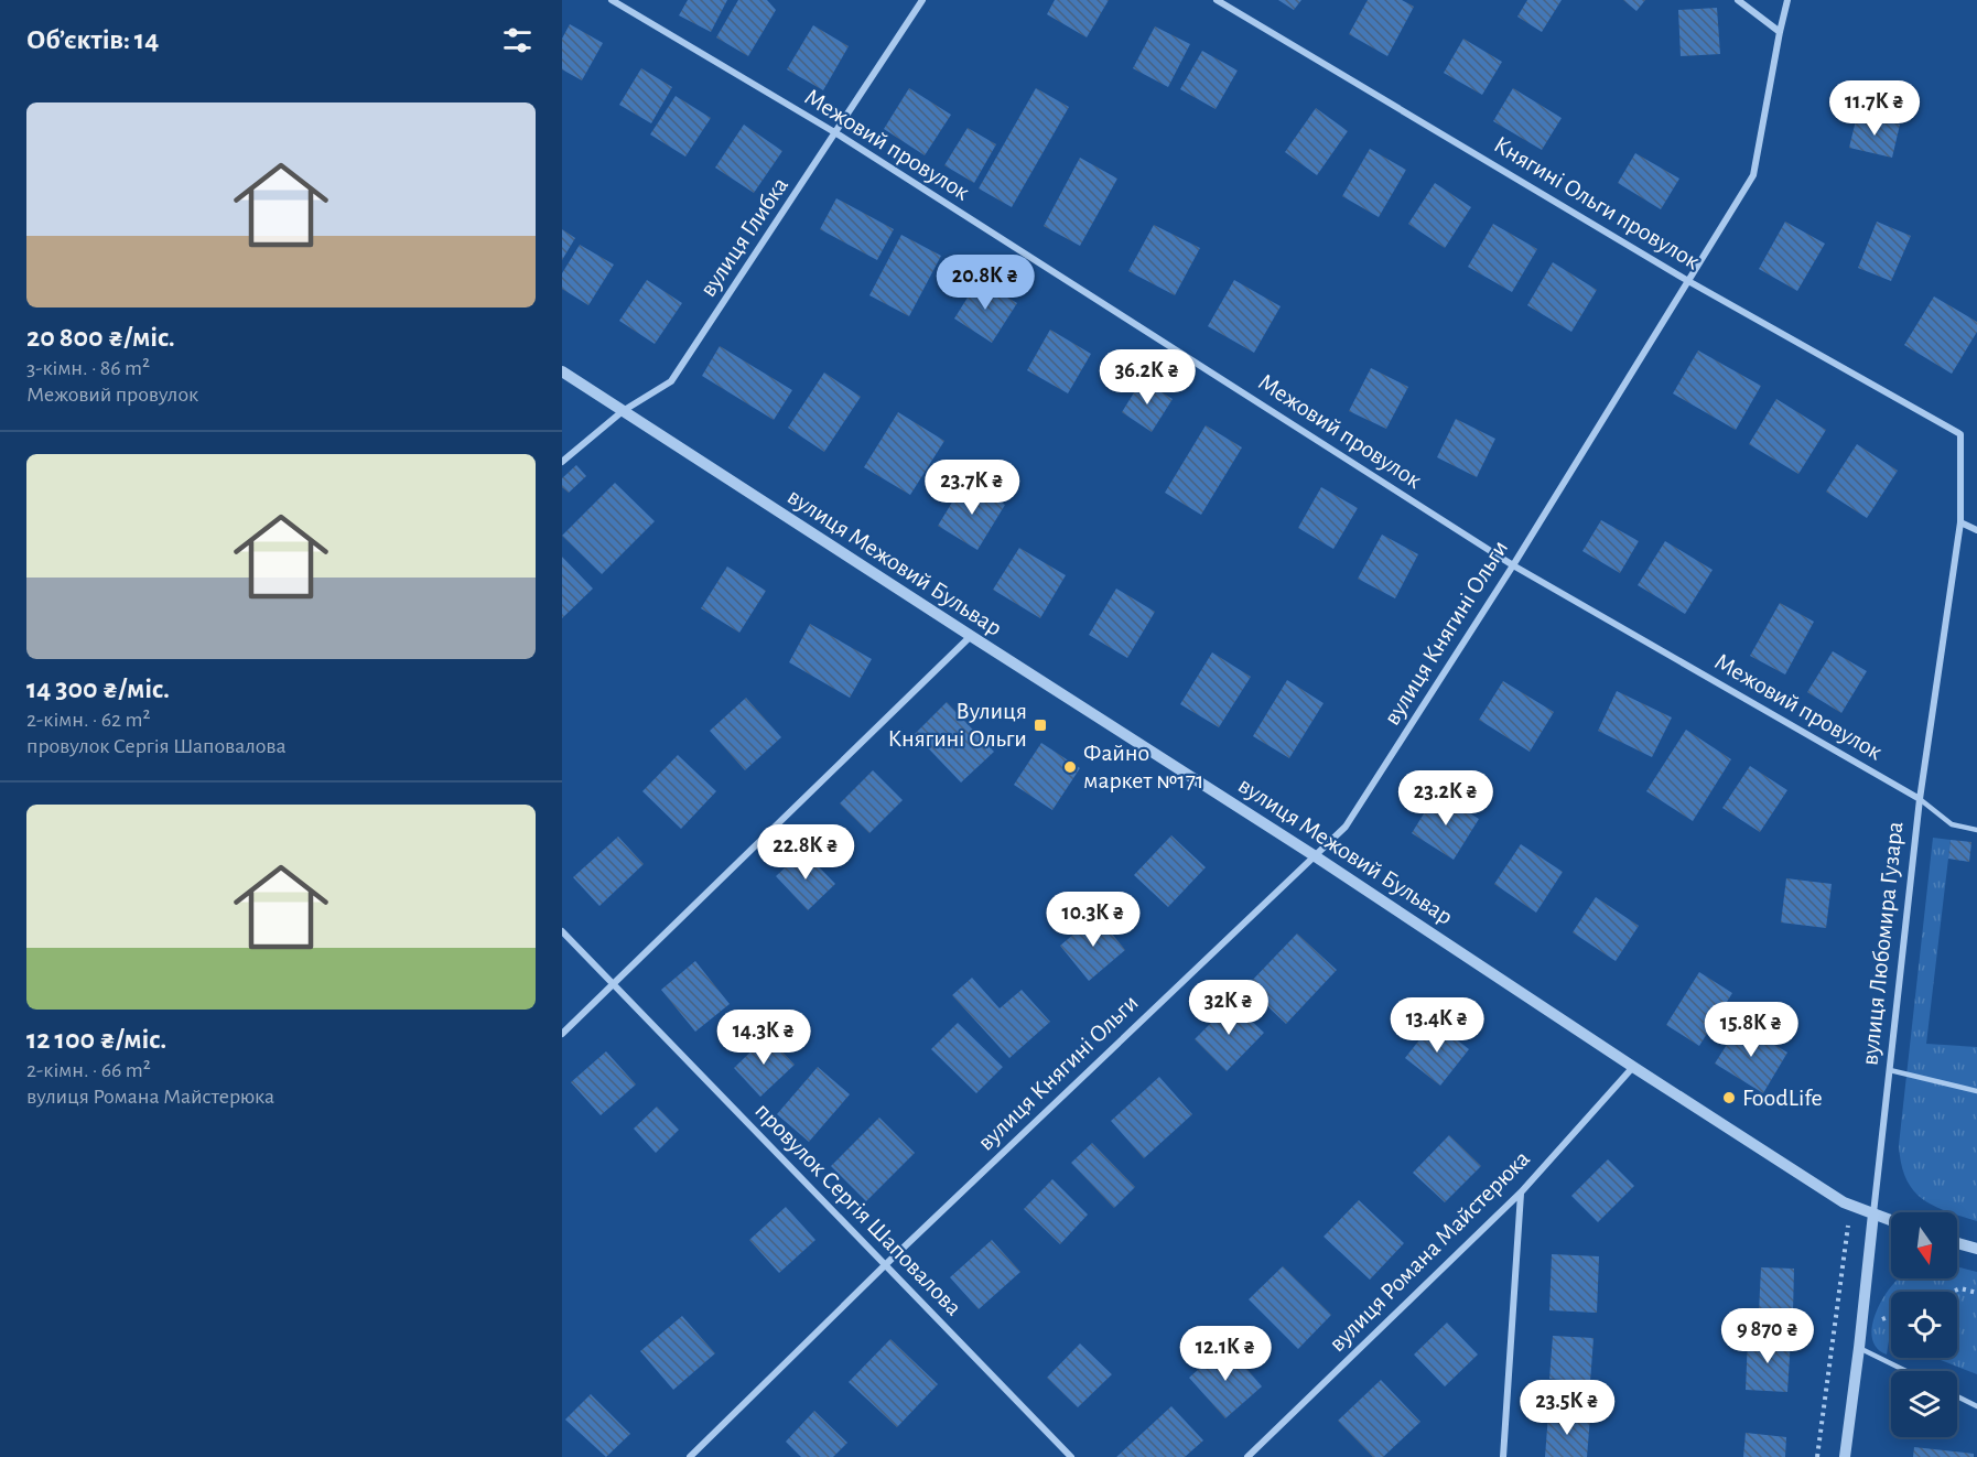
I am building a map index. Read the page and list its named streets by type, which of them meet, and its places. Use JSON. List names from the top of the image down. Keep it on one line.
{"streets":{"street":["Межовий провулок","Княгині Ольги провулок","вулиця Глибка","вулиця Межовий Бульвар","вулиця Княгині Ольги","вулиця Любомира Гузара","провулок Сергія Шаповалова","вулиця Романа Майстерюка"]},"crossings":[["Межовий провулок","вулиця Глибка"],["Межовий провулок","вулиця Княгині Ольги"],["Межовий провулок","вулиця Любомира Гузара"],["Княгині Ольги провулок","вулиця Княгині Ольги"],["Княгині Ольги провулок","вулиця Любомира Гузара"],["вулиця Глибка","вулиця Межовий Бульвар"],["вулиця Межовий Бульвар","вулиця Княгині Ольги"],["вулиця Межовий Бульвар","вулиця Любомира Гузара"],["вулиця Межовий Бульвар","вулиця Романа Майстерюка"],["вулиця Княгині Ольги","провулок Сергія Шаповалова"]],"places":{"transit":["Вулиця Княгині Ольги"],"other":["Файно маркет №171","FoodLife"]},"north":"bottom","page":{"heading":"Об’єктів: 14","list":[{"name":"20 800 ₴/міс.","note":"3-кімн. · 86 m² · Межовий провулок"},{"name":"14 300 ₴/міс.","note":"2-кімн. · 62 m² · провулок Сергія Шаповалова"},{"name":"12 100 ₴/міс.","note":"2-кімн. · 66 m² · вулиця Романа Майстерюка"}],"price":["11.7K ₴","20.8K ₴","36.2K ₴","23.7K ₴","23.2K ₴","22.8K ₴","10.3K ₴","32K ₴","13.4K ₴","15.8K ₴","14.3K ₴","9 870 ₴","12.1K ₴","23.5K ₴"]}}
